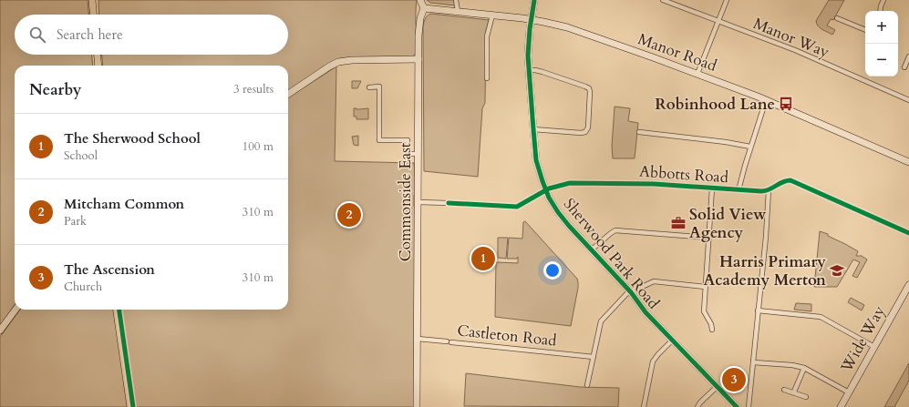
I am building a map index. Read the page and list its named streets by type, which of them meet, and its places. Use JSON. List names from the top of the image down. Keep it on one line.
{"streets":{"street":["Manor Way","Manor Road","Abbotts Road","Commonside East","Sherwood Park Road","Castleton Road","Wide Way"]},"crossings":[["Manor Road","Commonside East"],["Manor Road","Sherwood Park Road"],["Abbotts Road","Sherwood Park Road"],["Commonside East","Castleton Road"]],"places":{"bus stop":["Robinhood Lane"],"office":["Solid View Agency"],"school or university":["Harris Primary Academy Merton"]},"page":{"map_buttons":["+","−"],"search":"Search here","heading":["Nearby","3 results"],"list":[{"mark":"1","name":"The Sherwood School","note":"School","value":"100 m"},{"mark":"2","name":"Mitcham Common","note":"Park","value":"310 m"},{"mark":"3","name":"The Ascension","note":"Church","value":"310 m"}],"pins":["2","1","3"]}}
